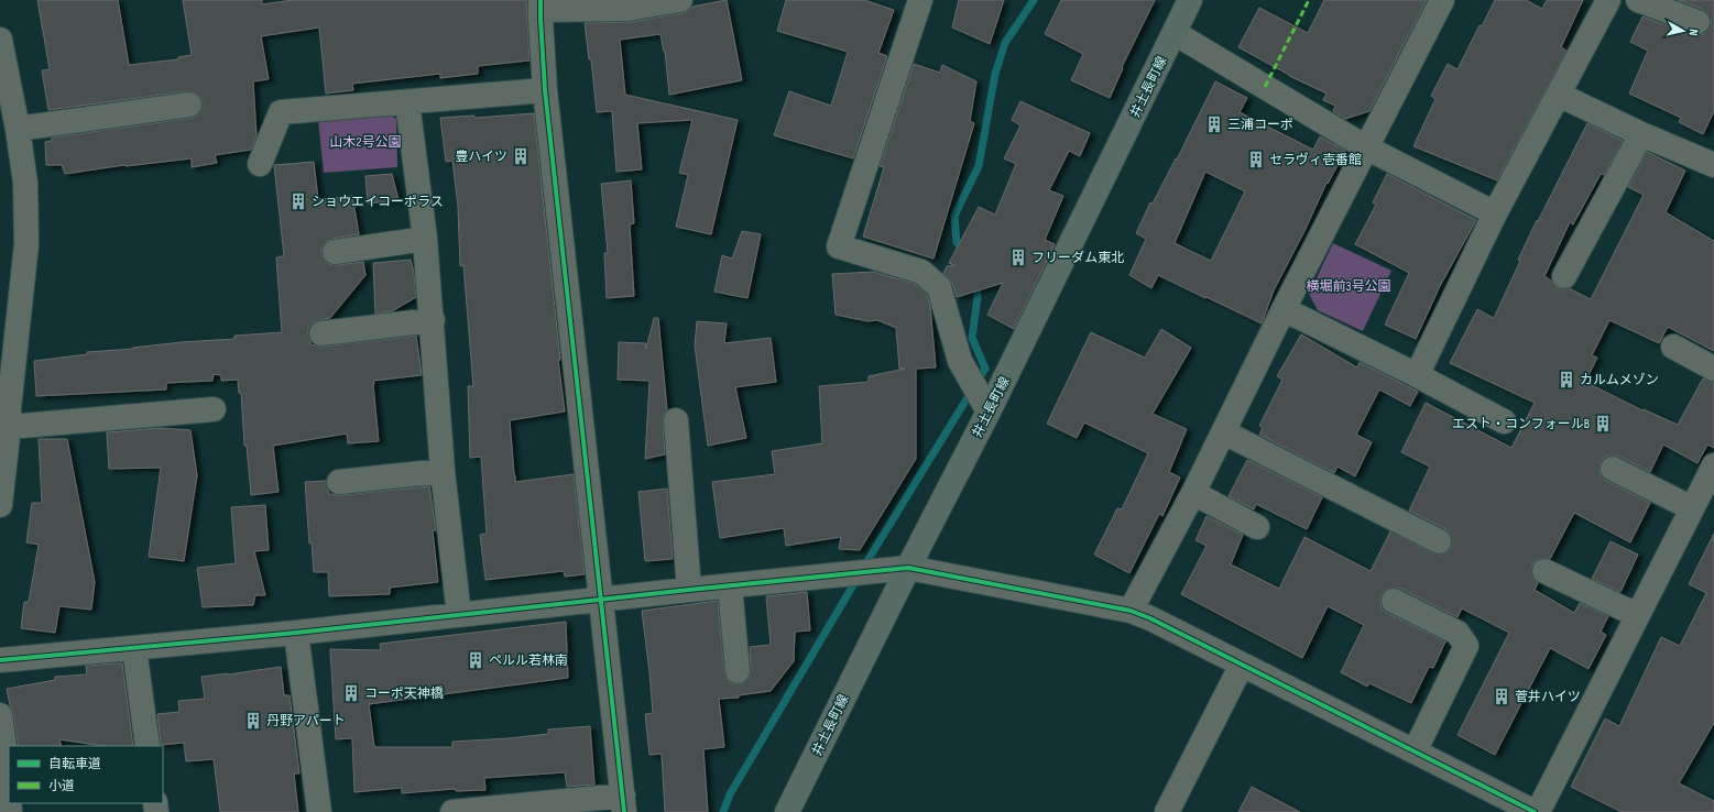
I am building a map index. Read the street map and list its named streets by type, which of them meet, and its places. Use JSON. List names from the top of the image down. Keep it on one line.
{"streets":{"main road":["井土長町線"]},"parks":["山木2号公園","横堀前3号公園"],"places":{"building":["三浦コーポ","豊ハイツ","セラヴィ壱番館","ショウエイコーポラス","フリーダム東北","カルムメゾン","エスト・コンフォールB","ペルル若林南","コーポ天神橋","菅井ハイツ","丹野アパート"]},"legend":["自転車道","小道"],"north":"right"}
